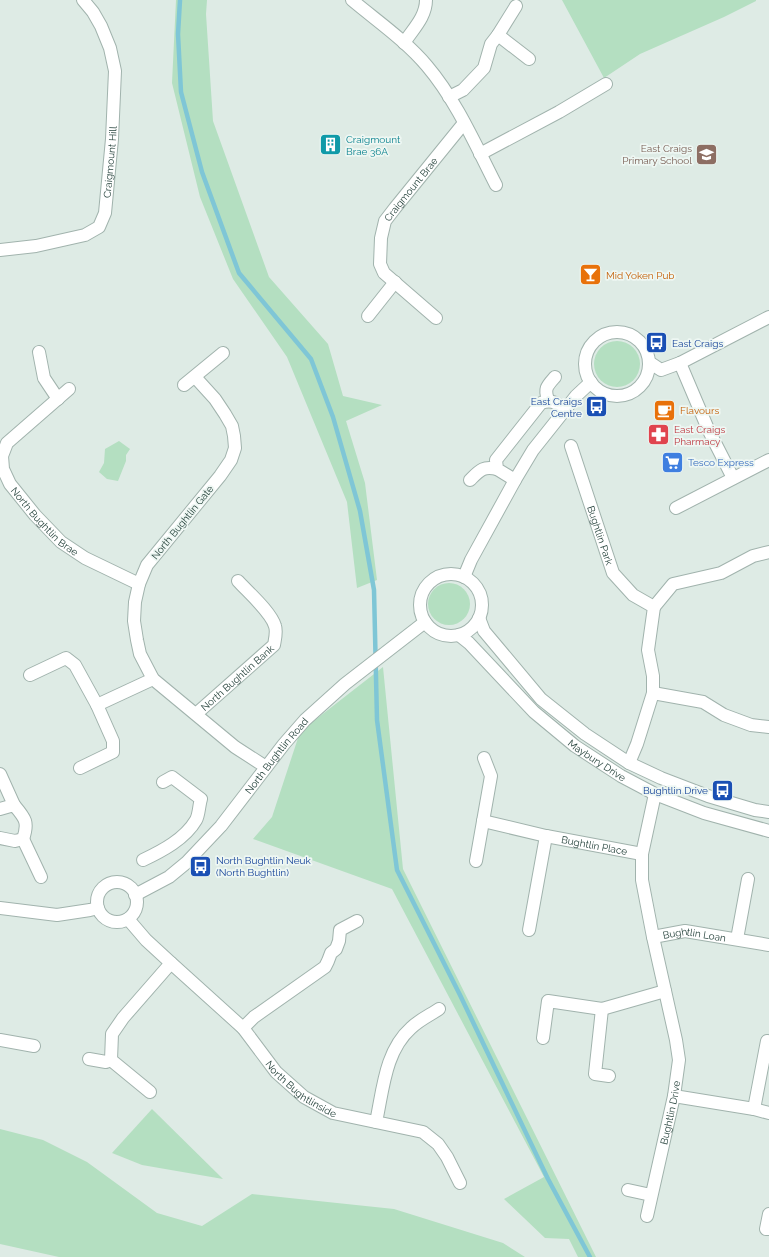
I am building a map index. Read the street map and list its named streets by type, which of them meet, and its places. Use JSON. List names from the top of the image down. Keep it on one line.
{"streets":{"street":["Craigmount Hill","Craigmount Brae","North Bughtlin Brae","North Bughtlin Gate","Bughtlin Park","North Bughtlin Bank","North Bughtlin Road","Maybury Drive","Bughtlin Place","Bughtlin Loan","North Bughtlinside","Bughtlin Drive"]},"crossings":[["North Bughtlin Brae","North Bughtlin Gate"],["North Bughtlin Gate","North Bughtlin Bank"],["North Bughtlin Gate","North Bughtlin Road"],["North Bughtlin Road","Maybury Drive"],["North Bughtlin Road","North Bughtlinside"],["Maybury Drive","Bughtlin Drive"],["Bughtlin Place","Bughtlin Drive"],["Bughtlin Loan","Bughtlin Drive"]],"places":{"building":["Craigmount Brae 36A"],"school or university":["East Craigs Primary School"],"bar":["Mid Yoken Pub"],"bus stop":["East Craigs","East Craigs Centre","Bughtlin Drive","North Bughtlin Neuk (North Bughtlin)"],"cafe":["Flavours"],"pharmacy":["East Craigs Pharmacy"],"supermarket":["Tesco Express"]}}
